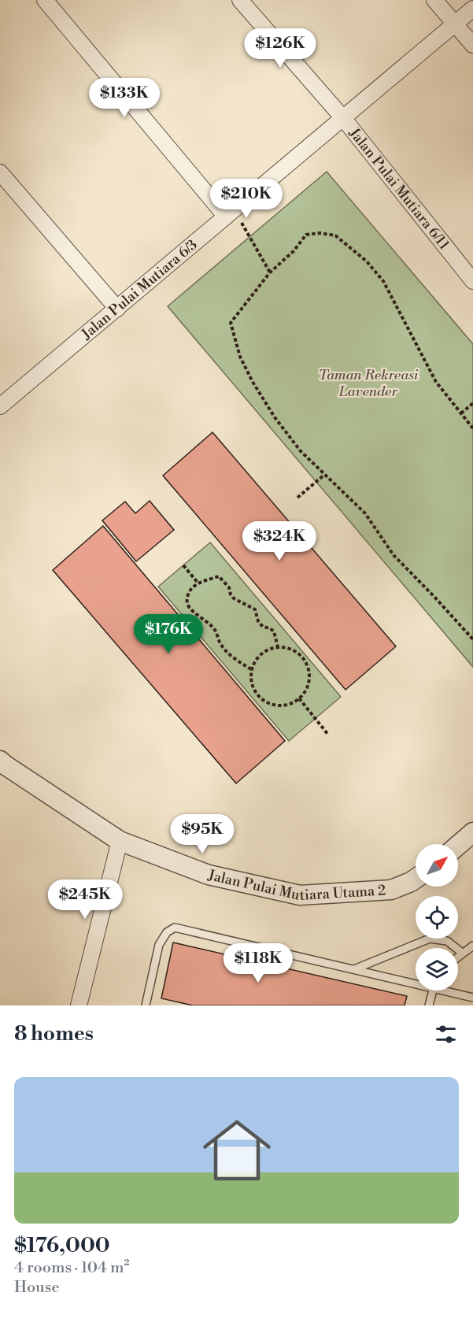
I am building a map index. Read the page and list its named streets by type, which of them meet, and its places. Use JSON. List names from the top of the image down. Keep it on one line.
{"streets":{"street":["Jalan Pulai Mutiara 6/11","Jalan Pulai Mutiara 6/3","Jalan Pulai Mutiara Utama 2"]},"crossings":[["Jalan Pulai Mutiara 6/11","Jalan Pulai Mutiara 6/3"]],"parks":["Taman Rekreasi Lavender"],"north":"top right","page":{"price":["$126K","$133K","$210K","$324K","$176K","$95K","$245K","$118K"],"heading":"8 homes","list":[{"name":"$176,000","note":"4 rooms · 104 m² · House"}]}}
